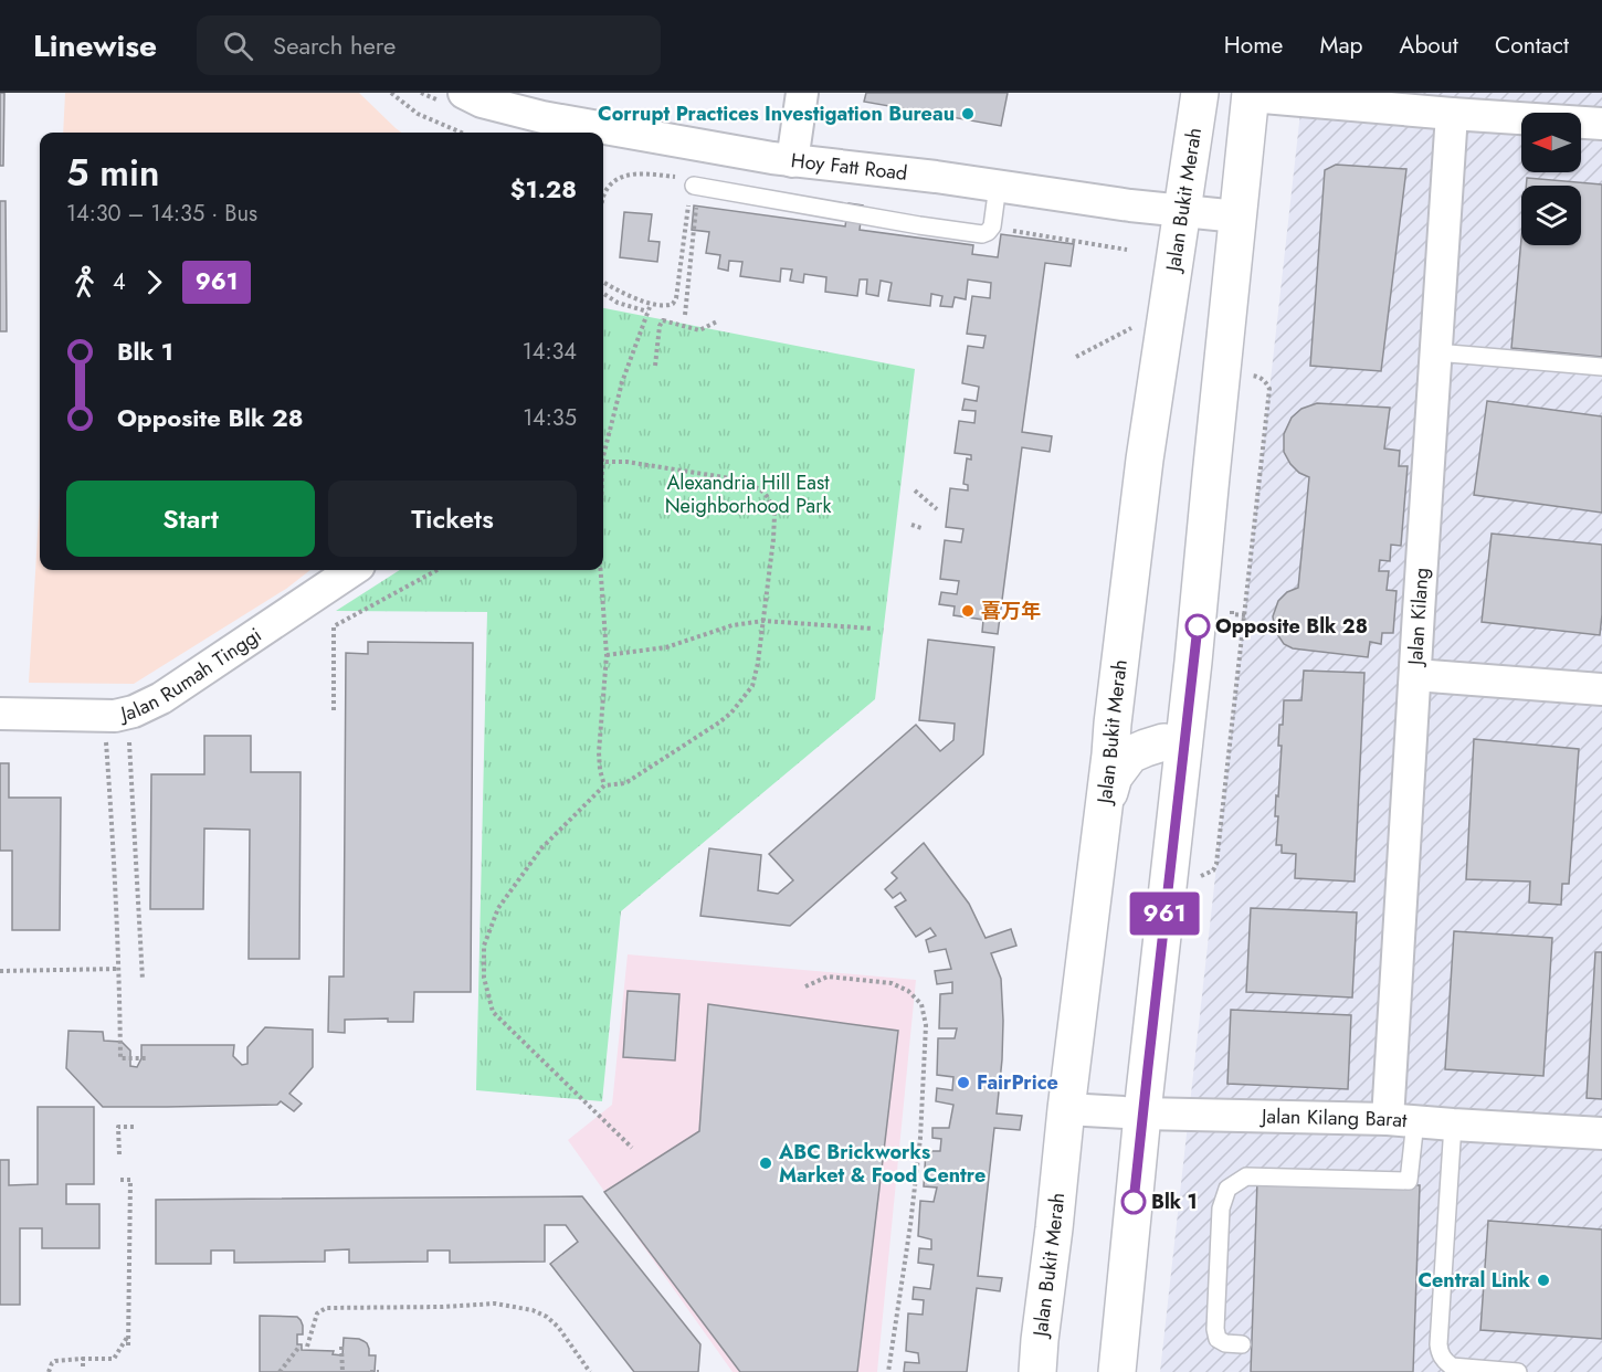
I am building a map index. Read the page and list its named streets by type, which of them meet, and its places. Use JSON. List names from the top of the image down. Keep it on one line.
{"streets":{"main road":["Jalan Bukit Merah"],"street":["Hoy Fatt Road","Jalan Kilang","Jalan Rumah Tinggi","Jalan Kilang Barat"]},"crossings":[["Hoy Fatt Road","Jalan Bukit Merah"],["Jalan Bukit Merah","Jalan Kilang Barat"],["Jalan Kilang","Jalan Kilang Barat"]],"parks":["Alexandria Hill East Neighborhood Park"],"places":["Corrupt Practices Investigation Bureau","喜万年","Opposite Blk 28","FairPrice","ABC Brickworks Market & Food Centre","Blk 1","Central Link"],"lines":["bus line 961"],"north":"left","page":{"header":"Linewise","search":"Search here","nav":["Home","Map","About","Contact"],"on_map":"961","heading":["5 min","14:30 – 14:35 · Bus","$1.28"],"legs":["4","961"],"list":[{"name":"Blk 1","value":"14:34"},{"name":"Opposite Blk 28","value":"14:35"}],"buttons":["Start","Tickets"]}}
